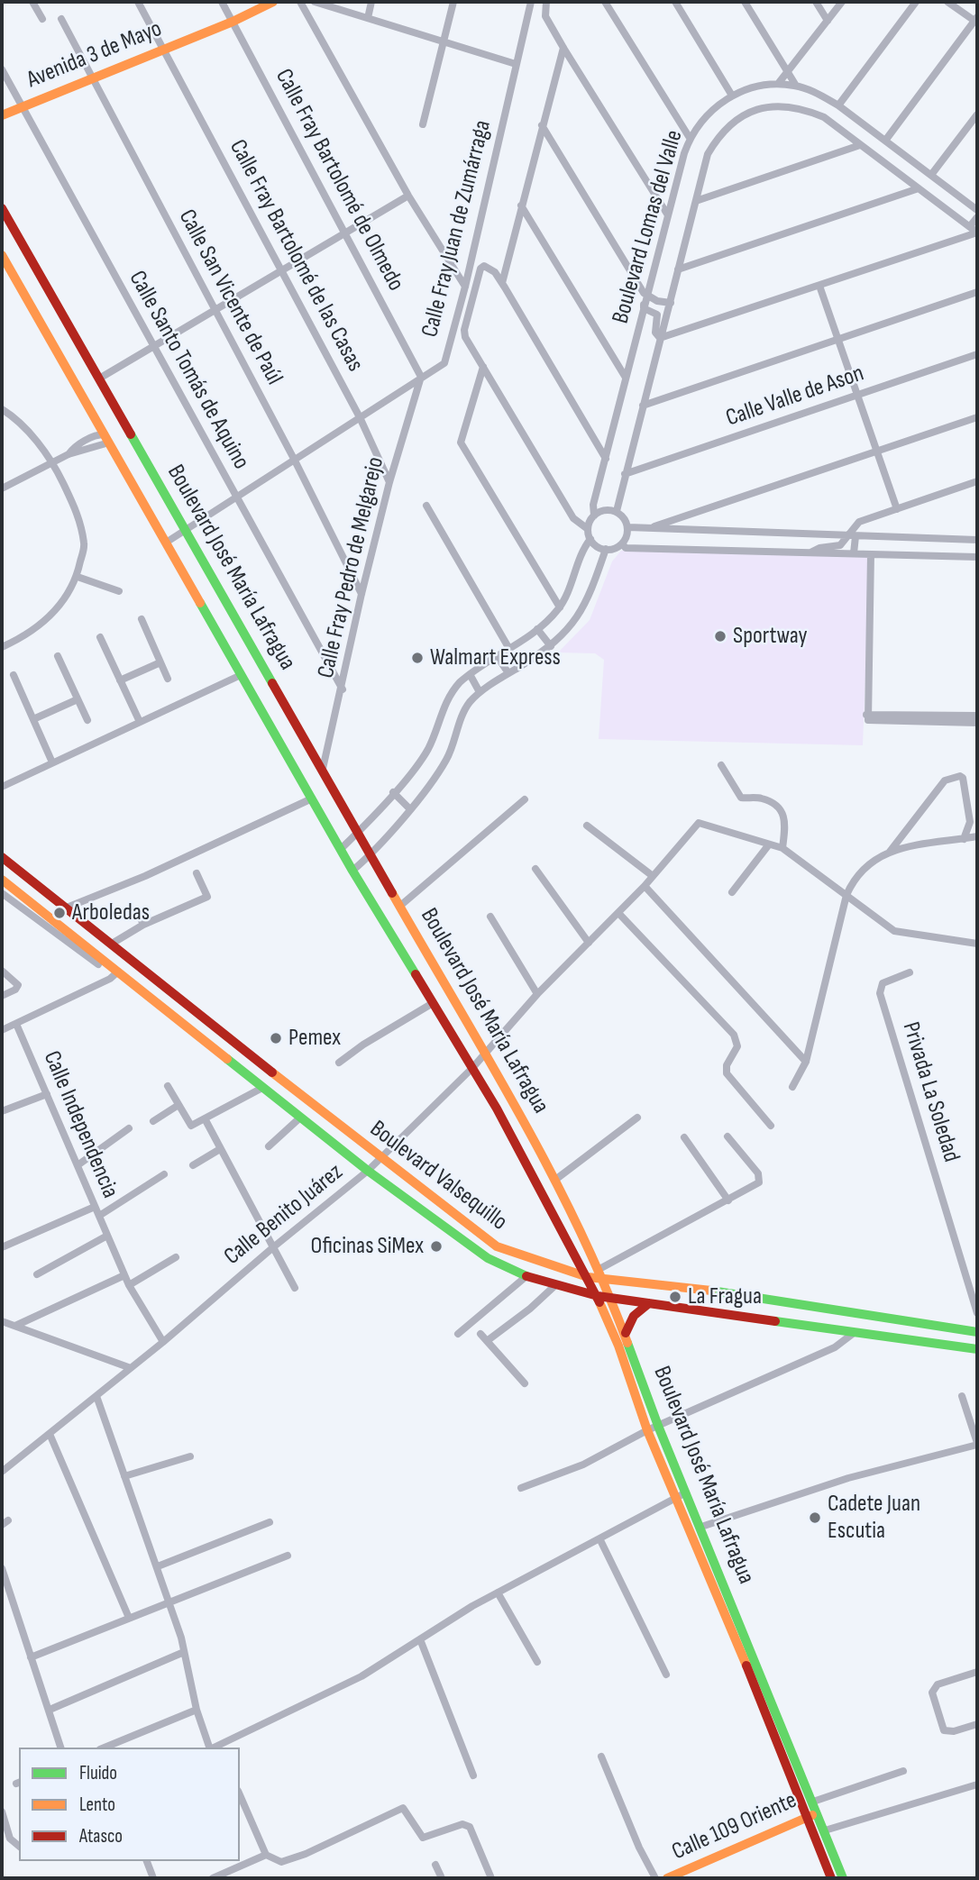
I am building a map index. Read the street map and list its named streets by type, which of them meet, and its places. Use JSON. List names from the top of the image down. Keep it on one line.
{"streets":{"main road":["Avenida 3 de Mayo","Boulevard José María Lafragua","Boulevard Valsequillo","Calle 109 Oriente"],"street":["Calle Fray Bartolomé de Olmedo","Boulevard Lomas del Valle","Calle Fray Juan de Zumárraga","Calle Fray Bartolomé de las Casas","Calle San Vicente de Paúl","Calle Santo Tomás de Aquino","Calle Valle de Ason","Calle Fray Pedro de Melgarejo","Privada La Soledad","Calle Independencia","Calle Benito Juárez"]},"crossings":[["Avenida 3 de Mayo","Calle Fray Bartolomé de Olmedo"],["Avenida 3 de Mayo","Calle Fray Bartolomé de las Casas"],["Avenida 3 de Mayo","Calle San Vicente de Paúl"],["Avenida 3 de Mayo","Calle Santo Tomás de Aquino"],["Calle Fray Bartolomé de Olmedo","Calle Fray Juan de Zumárraga"],["Calle Fray Bartolomé de Olmedo","Calle Fray Pedro de Melgarejo"],["Boulevard Lomas del Valle","Calle Valle de Ason"],["Calle Fray Juan de Zumárraga","Calle Fray Bartolomé de las Casas"],["Calle Fray Juan de Zumárraga","Calle San Vicente de Paúl"],["Calle Fray Juan de Zumárraga","Calle Santo Tomás de Aquino"],["Calle Fray Juan de Zumárraga","Boulevard José María Lafragua"],["Calle Fray Juan de Zumárraga","Calle Fray Pedro de Melgarejo"],["Calle Fray Bartolomé de las Casas","Calle Fray Pedro de Melgarejo"],["Calle San Vicente de Paúl","Calle Fray Pedro de Melgarejo"],["Calle Santo Tomás de Aquino","Calle Fray Pedro de Melgarejo"],["Boulevard José María Lafragua","Calle Fray Pedro de Melgarejo"],["Boulevard José María Lafragua","Boulevard Valsequillo"],["Boulevard José María Lafragua","Calle Benito Juárez"],["Boulevard José María Lafragua","Calle 109 Oriente"],["Calle Independencia","Calle Benito Juárez"],["Boulevard Valsequillo","Calle Benito Juárez"]],"places":["Sportway","Walmart Express","Arboledas","Pemex","Oficinas SiMex","La Fragua","Cadete Juan Escutia"],"legend":["Fluido","Lento","Atasco"]}
